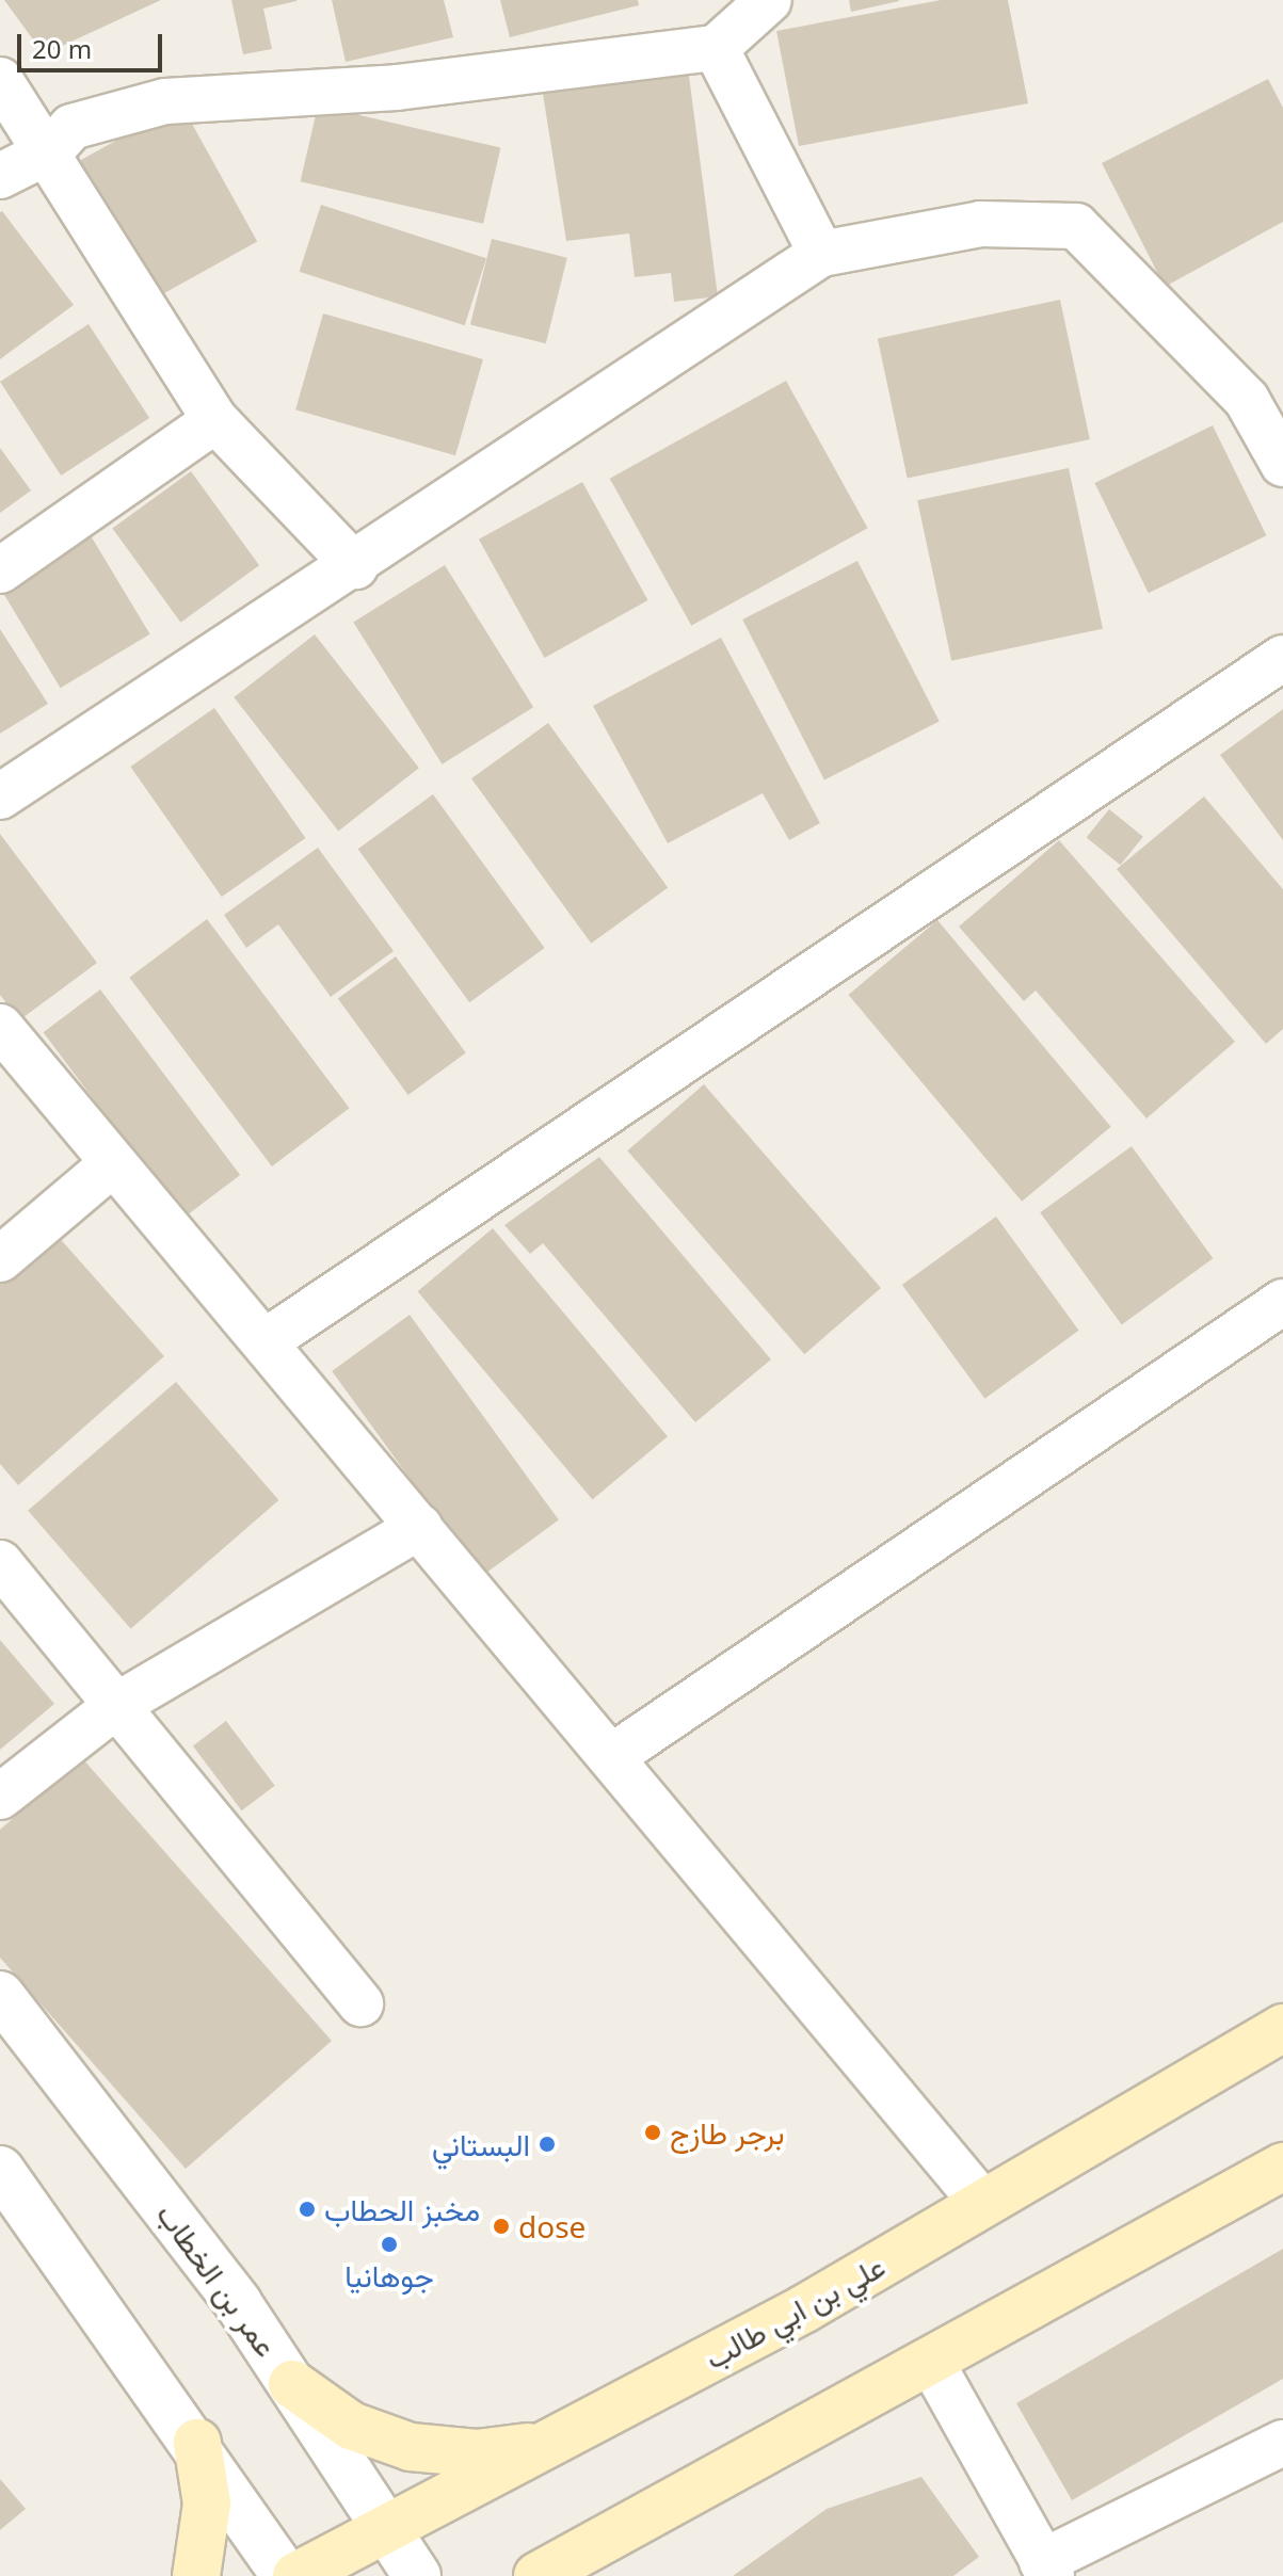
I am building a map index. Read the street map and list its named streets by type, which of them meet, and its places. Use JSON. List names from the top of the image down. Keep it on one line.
{"streets":{"main road":["علي بن ابي طالب"],"street":["عمر بن الخطاب"]},"crossings":[["عمر بن الخطاب","علي بن ابي طالب"]],"places":["برجر طازج","البستاني","مخبز الحطاب","dose","جوهانيا"],"scale_bar":"20 m"}
